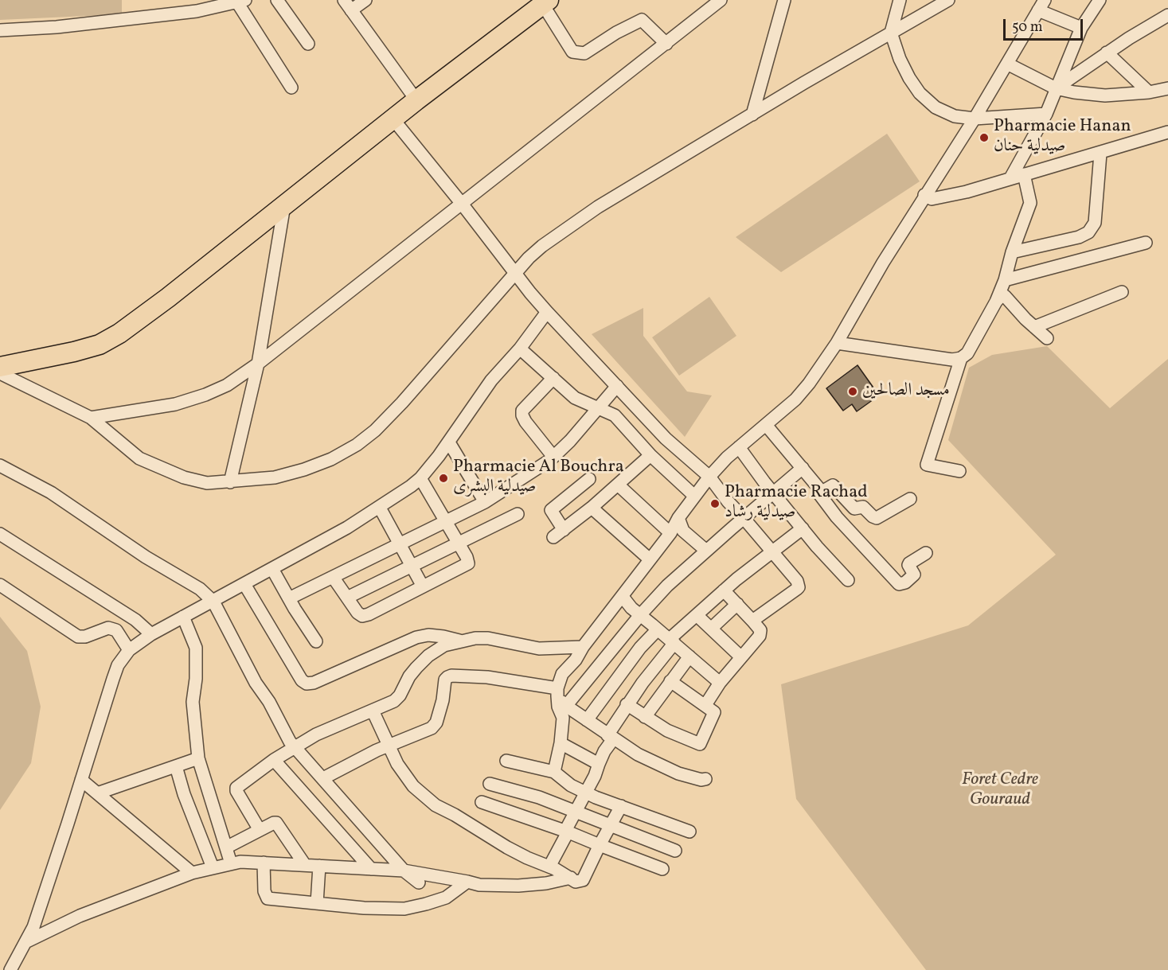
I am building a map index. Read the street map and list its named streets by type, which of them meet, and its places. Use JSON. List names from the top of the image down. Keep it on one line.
{"parks":["Foret Cedre Gouraud"],"places":["Pharmacie Hanan صيدلية حنان","مسجد الصالحين","Pharmacie Al Bouchra صيدلية البشرى","Pharmacie Rachad صيدلية رشاد"],"scale_bar":"50 m"}
